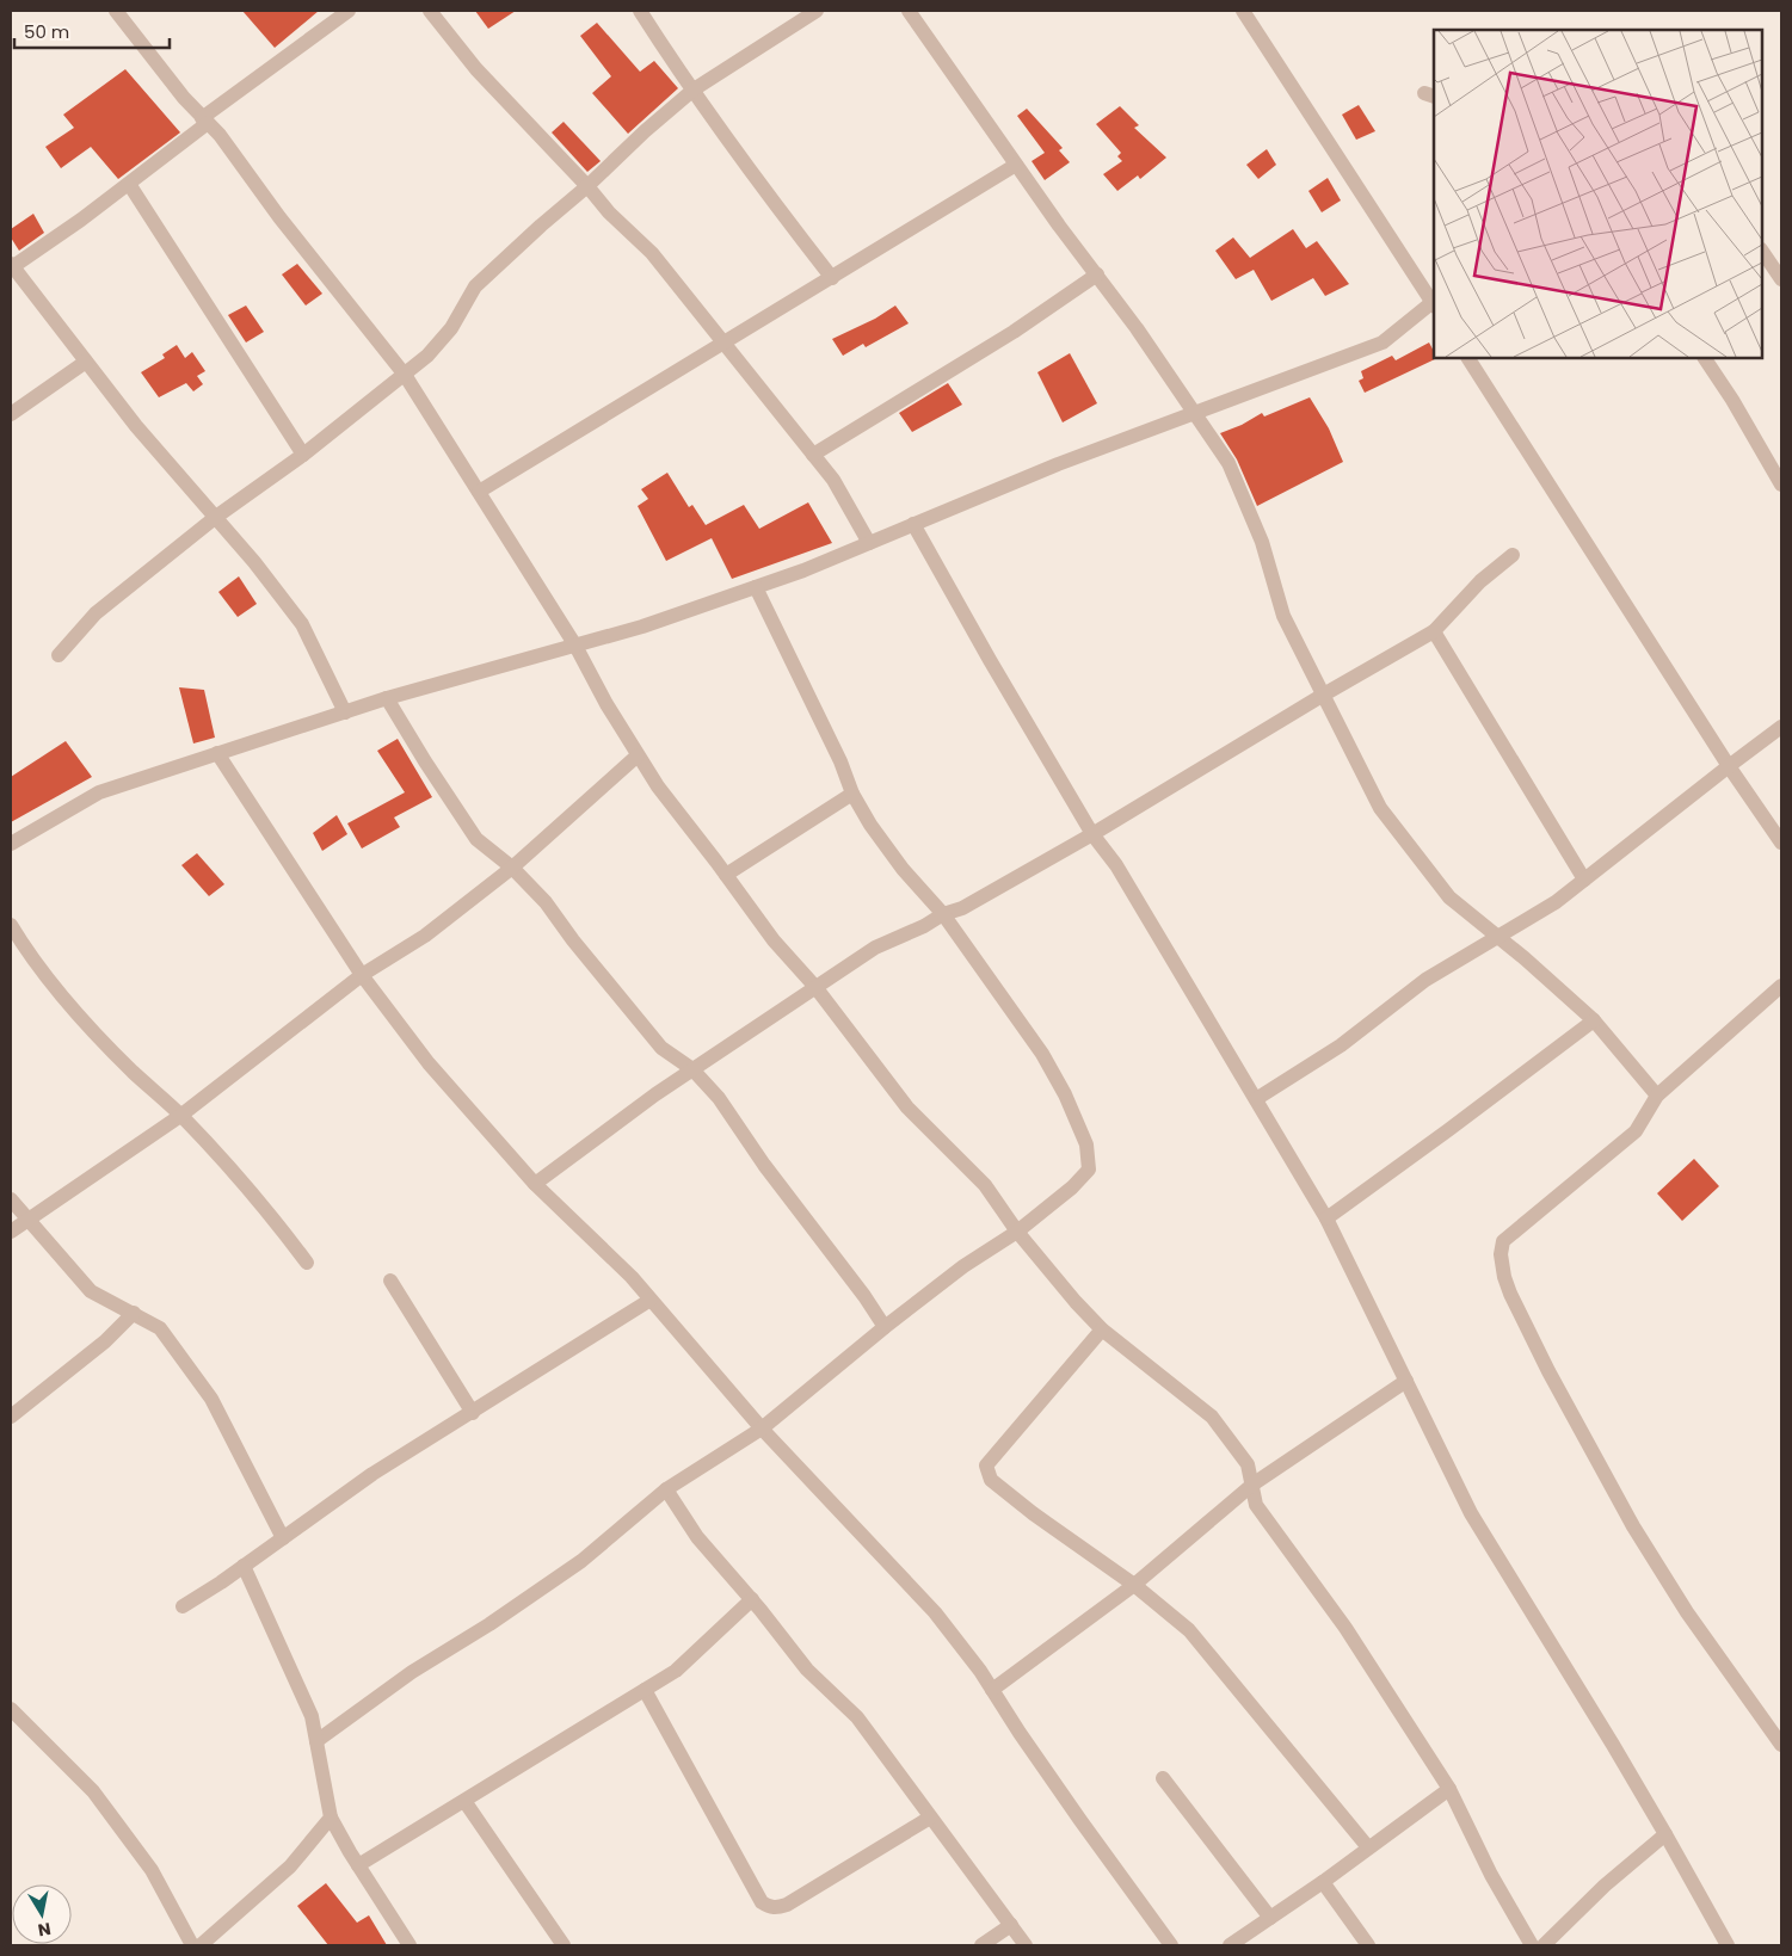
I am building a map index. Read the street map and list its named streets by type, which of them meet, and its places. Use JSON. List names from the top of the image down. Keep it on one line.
{"scale_bar":"50 m","north":"bottom"}
